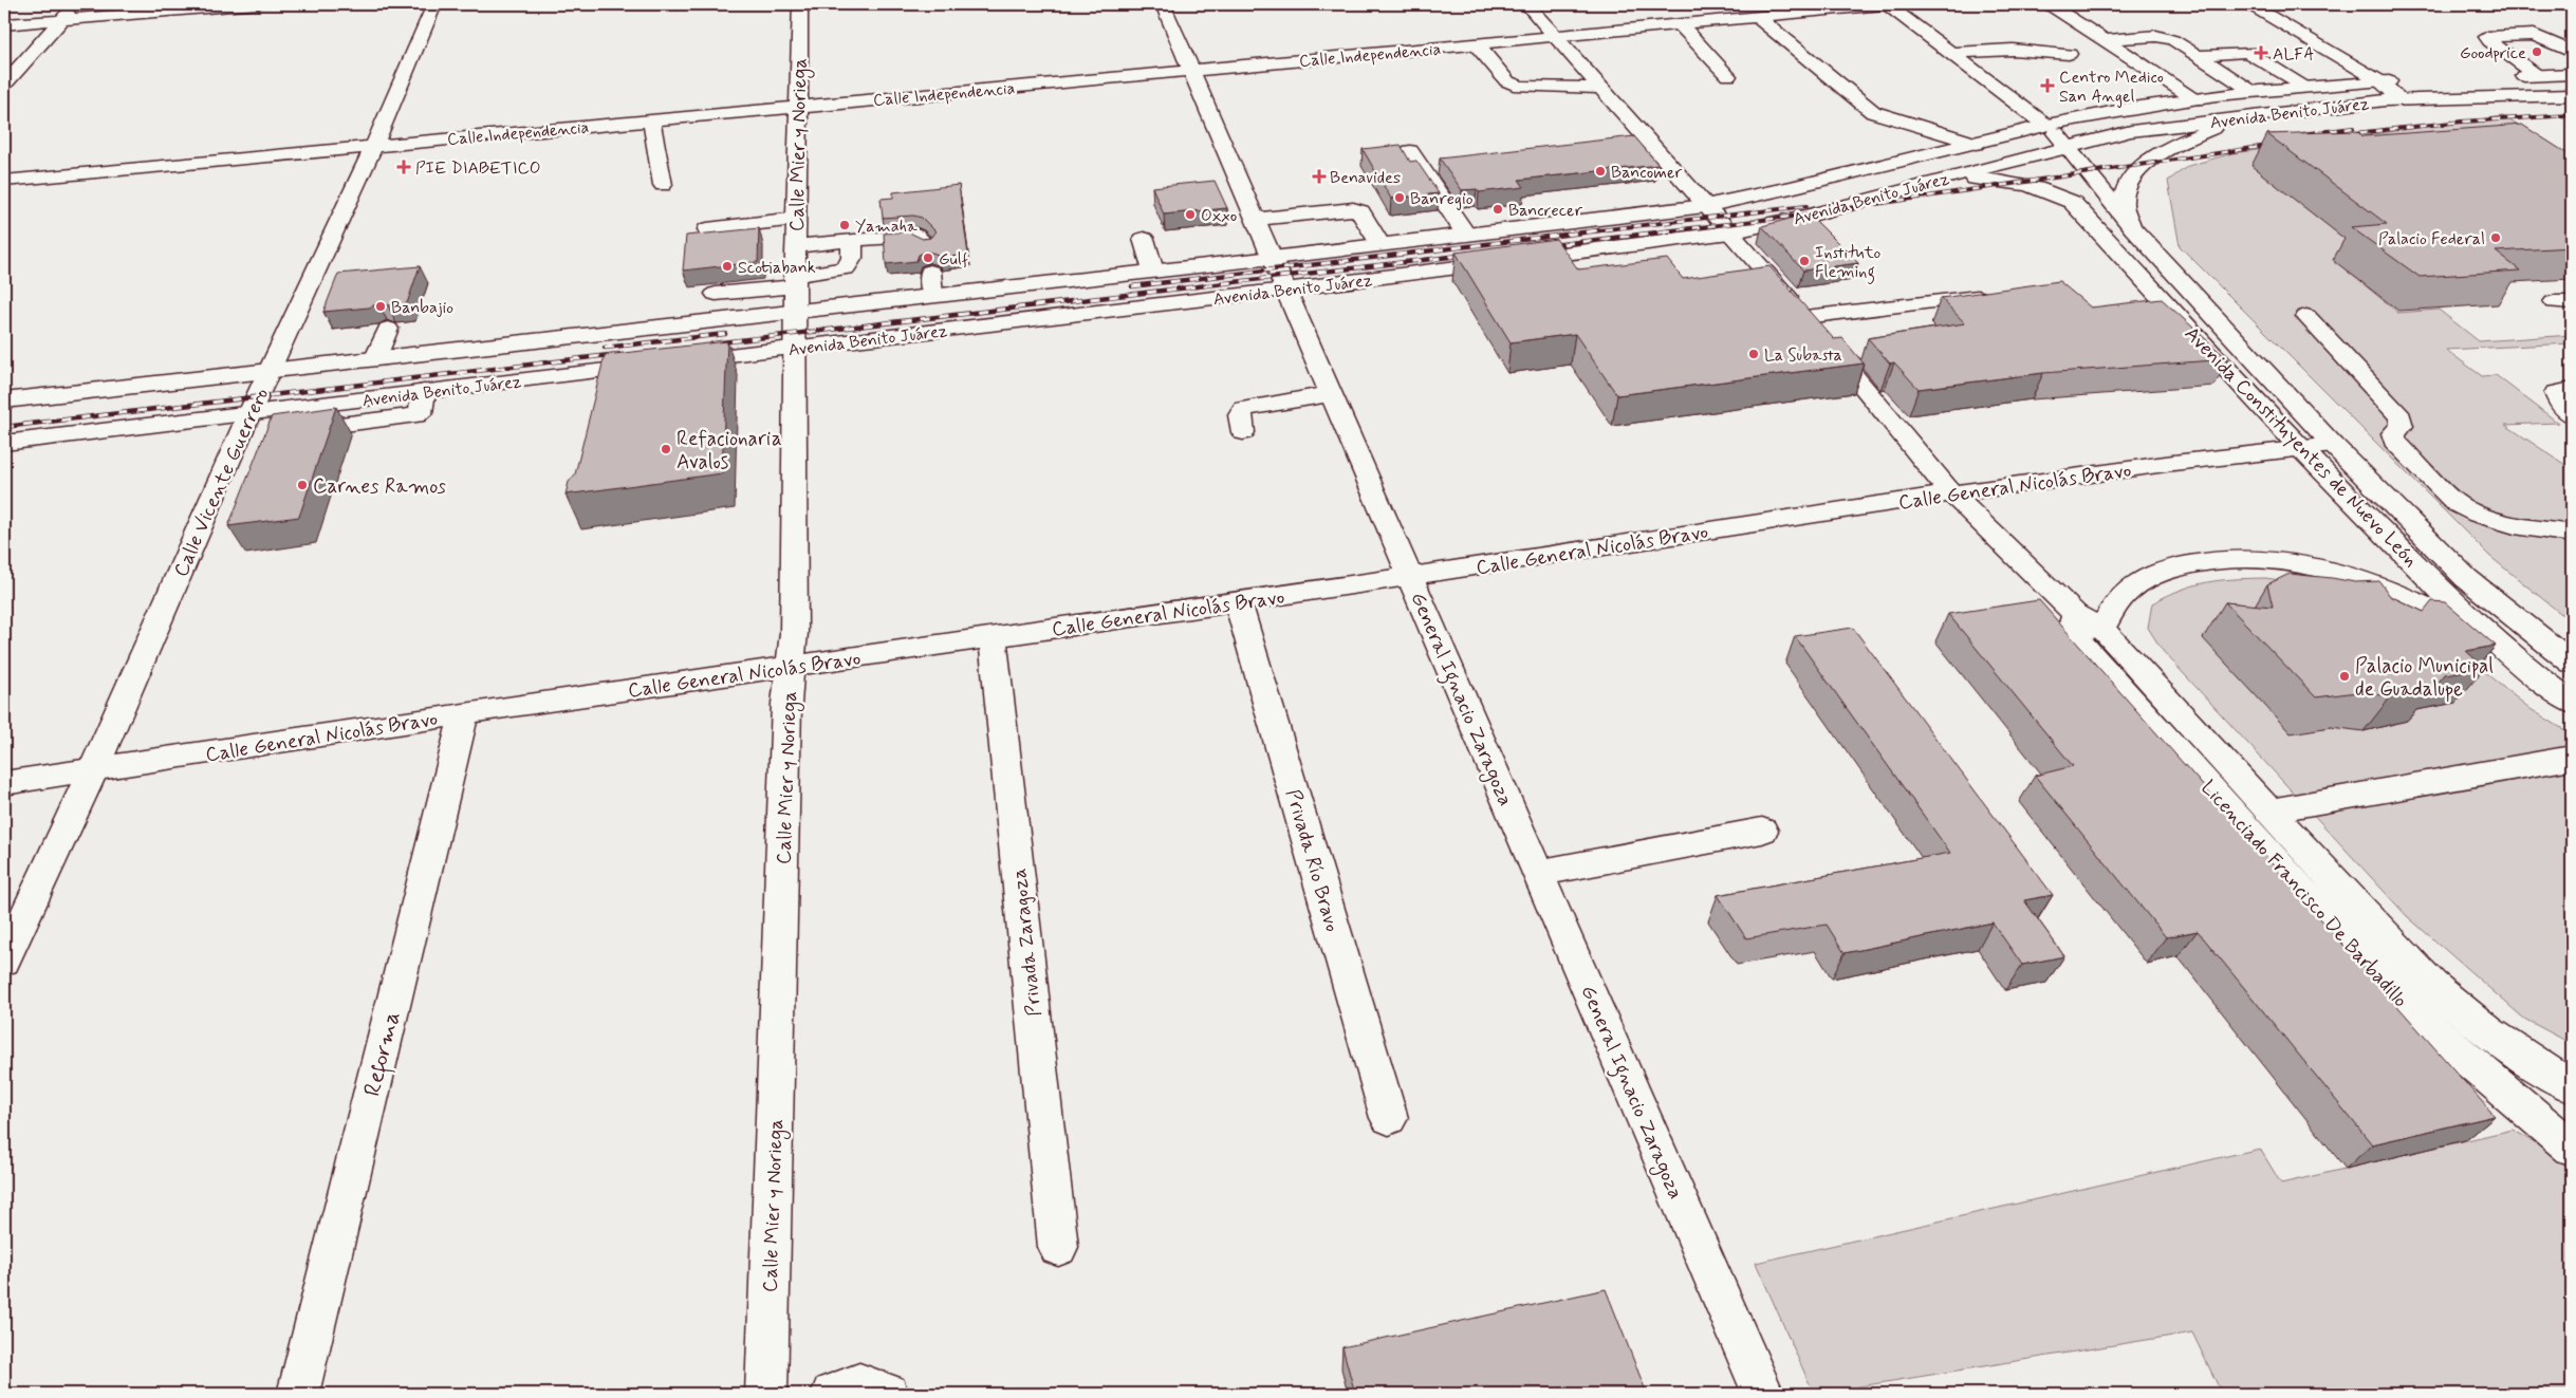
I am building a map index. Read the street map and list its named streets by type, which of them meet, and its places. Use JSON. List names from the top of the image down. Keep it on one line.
{"streets":{"street":["Calle Independencia","Avenida Benito Juárez","Calle Mier y Noriega","Avenida Constituyentes de Nuevo León","Calle Vicente Guerrero","Calle General Nicolás Bravo","General Ignacio Zaragoza","Privada Río Bravo","Licenciado Francisco De Barbadillo","Privada Zaragoza","Reforma"]},"crossings":[["Calle Independencia","Calle Mier y Noriega"],["Calle Independencia","Avenida Constituyentes de Nuevo León"],["Calle Independencia","Calle Vicente Guerrero"],["Calle Independencia","General Ignacio Zaragoza"],["Calle Independencia","Licenciado Francisco De Barbadillo"],["Avenida Benito Juárez","Calle Mier y Noriega"],["Avenida Benito Juárez","Avenida Constituyentes de Nuevo León"],["Avenida Benito Juárez","Calle Vicente Guerrero"],["Avenida Benito Juárez","General Ignacio Zaragoza"],["Avenida Benito Juárez","Licenciado Francisco De Barbadillo"],["Calle Mier y Noriega","Calle General Nicolás Bravo"],["Avenida Constituyentes de Nuevo León","Calle General Nicolás Bravo"],["Calle Vicente Guerrero","Calle General Nicolás Bravo"],["Calle General Nicolás Bravo","General Ignacio Zaragoza"],["Calle General Nicolás Bravo","Privada Río Bravo"],["Calle General Nicolás Bravo","Licenciado Francisco De Barbadillo"],["Calle General Nicolás Bravo","Privada Zaragoza"],["Calle General Nicolás Bravo","Reforma"]],"places":{"other":["Goodprice","Bancomer","Banregio","Bancrecer","Oxxo","Yamaha","Palacio Federal","Gulf","Instituto Fleming","Scotiabank","Banbajio","La Subasta","Refacionaria Avalos","Carnes Ramos","Palacio Municipal de Guadalupe"],"health":["ALFA","Centro Medico San Angel","PIE DIABETICO","Benavides"]}}
